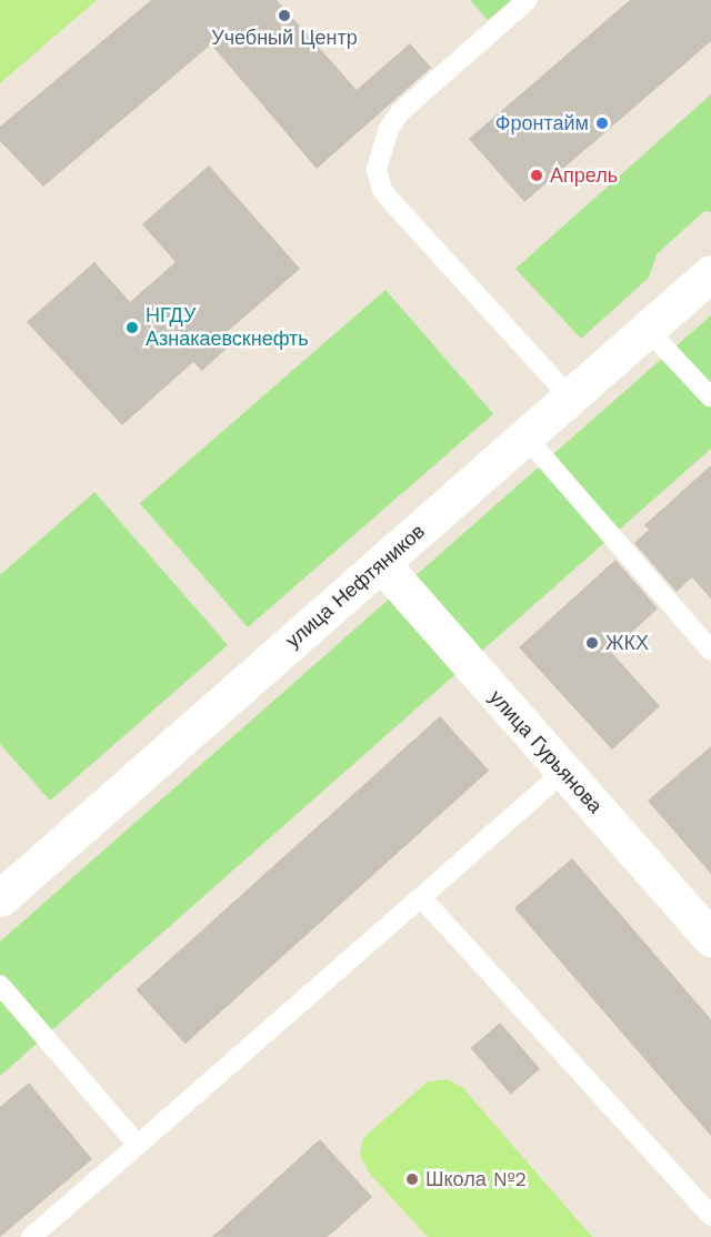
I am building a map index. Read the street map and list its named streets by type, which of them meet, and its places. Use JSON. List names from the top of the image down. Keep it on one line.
{"streets":{"street":["улица Нефтяников","улица Гурьянова"]},"crossings":[["улица Нефтяников","улица Гурьянова"]],"places":["Учебный Центр","Фронтайм","Апрель","НГДУ Азнакаевскнефть","ЖКХ","Школа №2"]}
